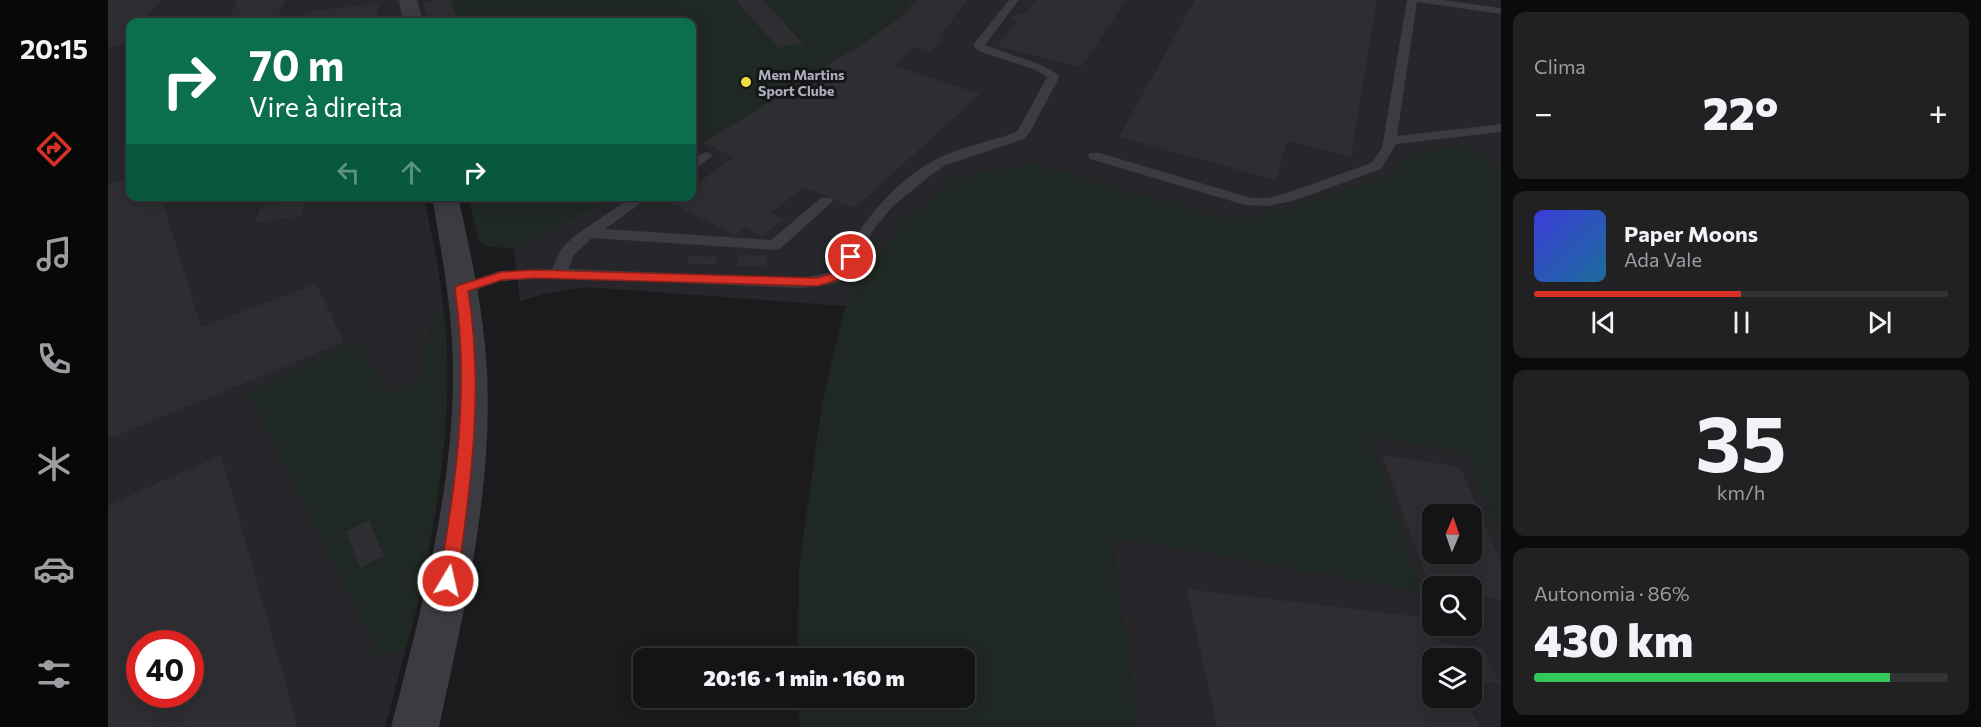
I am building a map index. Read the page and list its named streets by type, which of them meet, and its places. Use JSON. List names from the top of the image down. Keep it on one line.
{"places":["Mem Martins Sport Clube"],"north":"top","page":{"tabs":"20:15","tile":["Clima",["35","km/h"],["Autonomia · 86%","430 km"]],"turn":["70 m","Vire à direita"],"heat":["−","22°","+"],"song":["Paper Moons","Ada Vale"],"limit":"40","trip":"20:16 · 1 min · 160 m"}}
